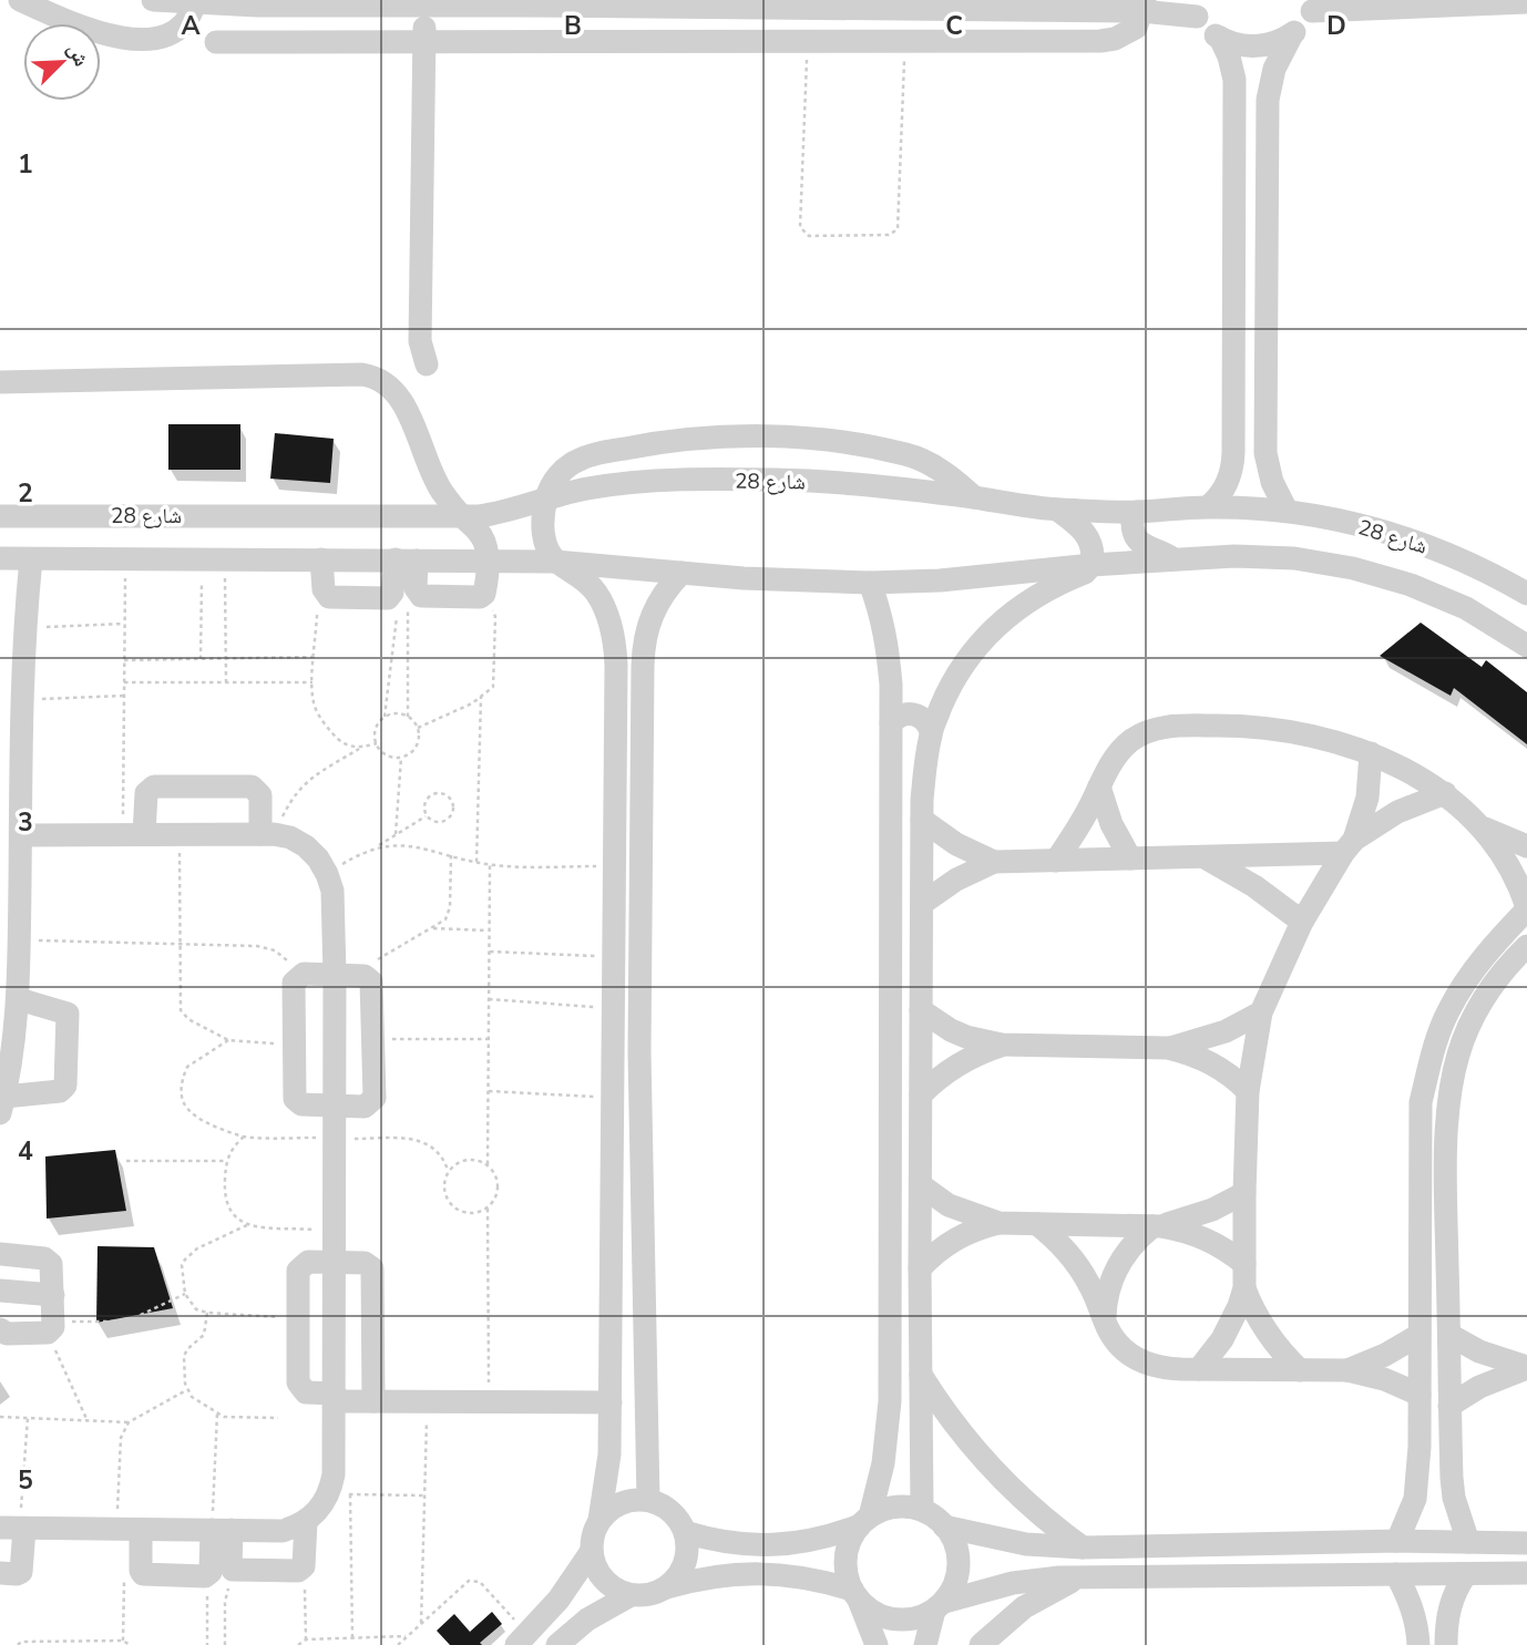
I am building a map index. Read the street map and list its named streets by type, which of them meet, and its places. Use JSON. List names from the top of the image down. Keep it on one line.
{"streets":{"street":["شارع 28"]},"north":"top right","grid":{"columns":["A","B","C","D"],"rows":["1","2","3","4","5"]}}
